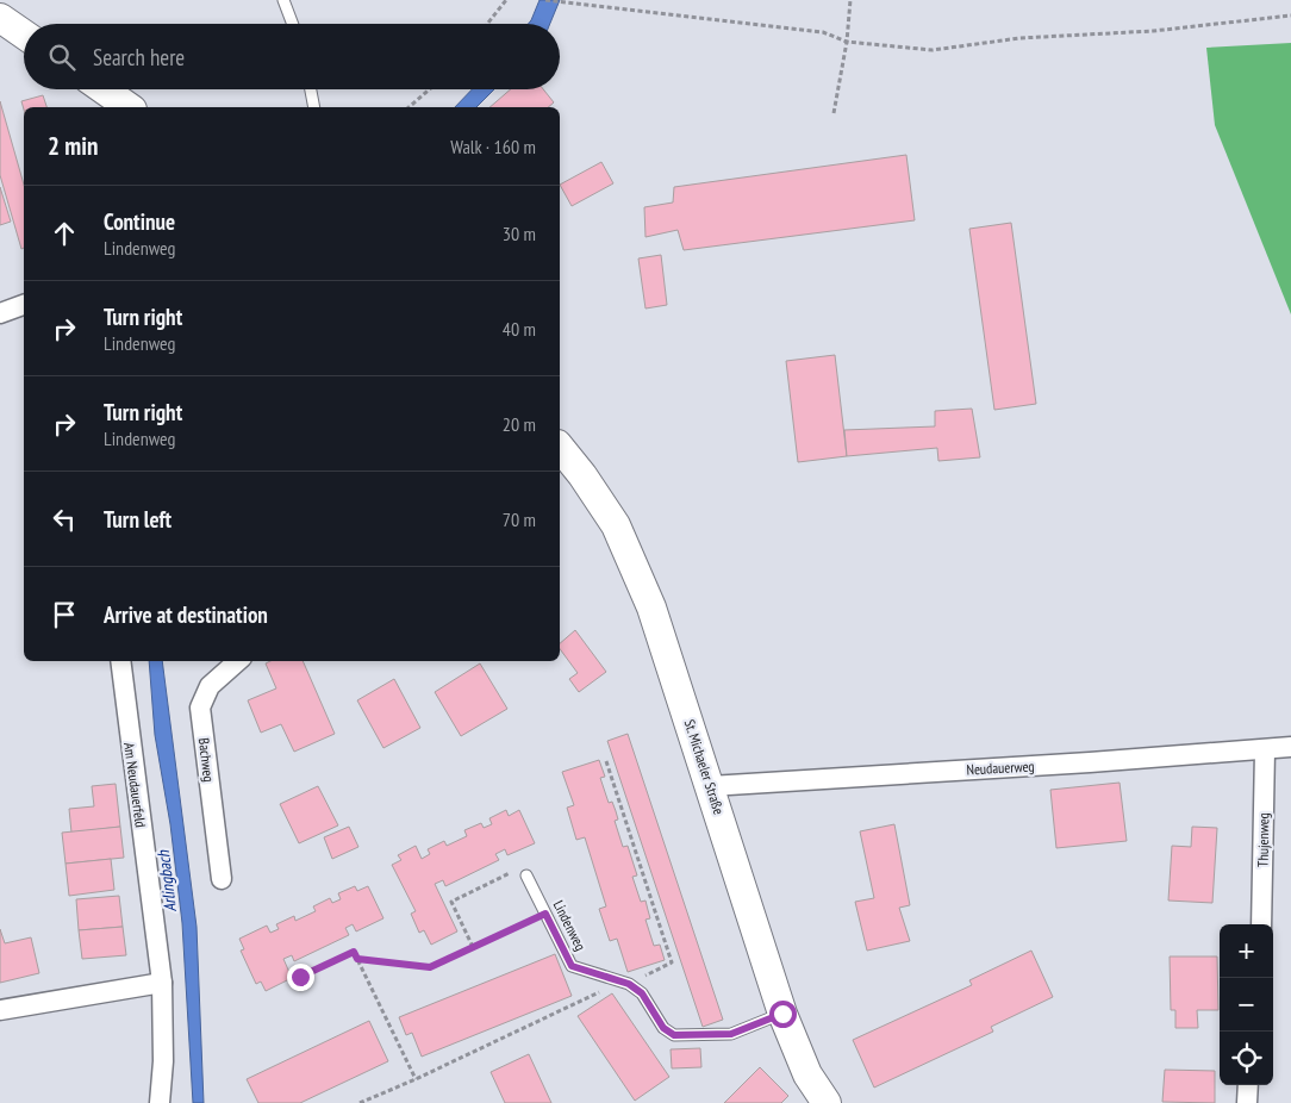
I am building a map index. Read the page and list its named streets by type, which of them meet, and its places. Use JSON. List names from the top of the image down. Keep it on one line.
{"streets":{"main road":["St. Michaeler Straße"],"street":["Bachweg","Neudauerweg","Am Neudauerfeld","Thujenweg"],"lane":["Lindenweg"]},"crossings":[["St. Michaeler Straße","Neudauerweg"],["St. Michaeler Straße","Lindenweg"],["Neudauerweg","Thujenweg"]],"water":["Arlingbach"],"page":{"search":"Search here","heading":["2 min","Walk · 160 m"],"list":[["Continue","Lindenweg","30 m"],["Turn right","Lindenweg","40 m"],["Turn right","Lindenweg","20 m"],["Turn left","70 m"],"Arrive at destination"],"map_buttons":["+","−"]}}
